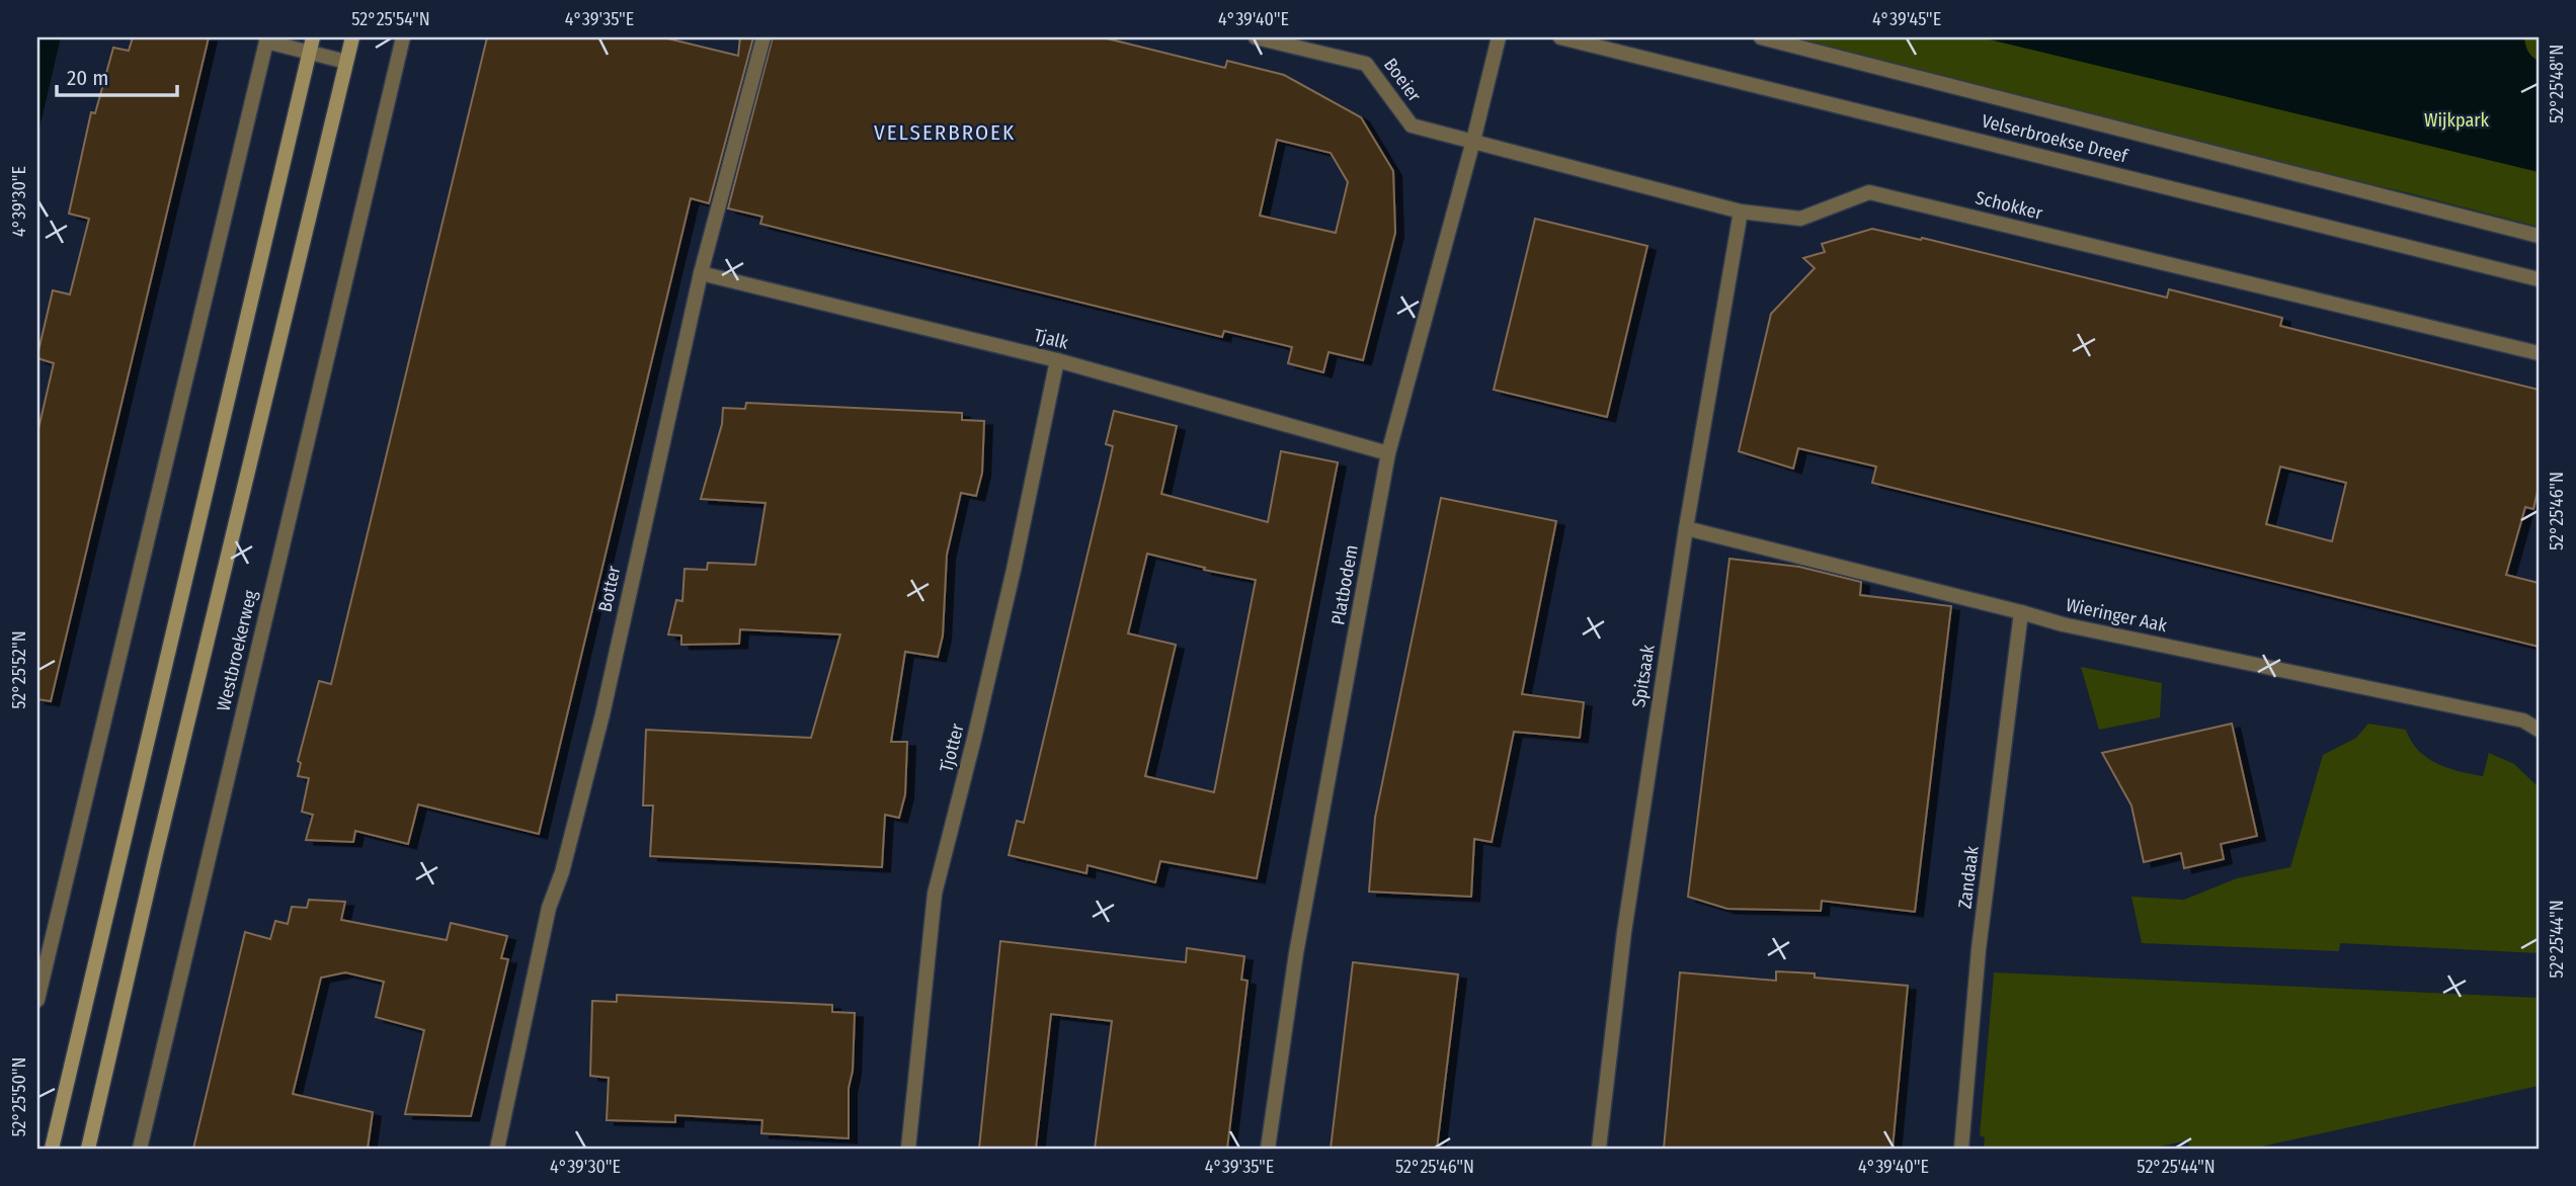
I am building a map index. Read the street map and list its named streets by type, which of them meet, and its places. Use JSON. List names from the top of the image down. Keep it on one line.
{"streets":{"main road":["Westbroekerweg"],"street":["Boeier","Velserbroekse Dreef","Schokker","Tjalk","Platbodem","Botter","Wieringer Aak","Spitsaak","Tjotter","Zandaak"]},"crossings":[["Boeier","Schokker"],["Boeier","Platbodem"],["Schokker","Platbodem"],["Schokker","Spitsaak"],["Tjalk","Platbodem"],["Tjalk","Botter"],["Tjalk","Tjotter"],["Wieringer Aak","Spitsaak"],["Wieringer Aak","Zandaak"]],"districts":["VELSERBROEK"],"parks":["Wijkpark"],"scale_bar":"20 m","coordinates":["52°25'54\"N","4°39'35\"E","4°39'40\"E","4°39'45\"E","52°25'48\"N","4°39'30\"E","52°25'46\"N","52°25'52\"N","52°25'44\"N","52°25'50\"N"]}
